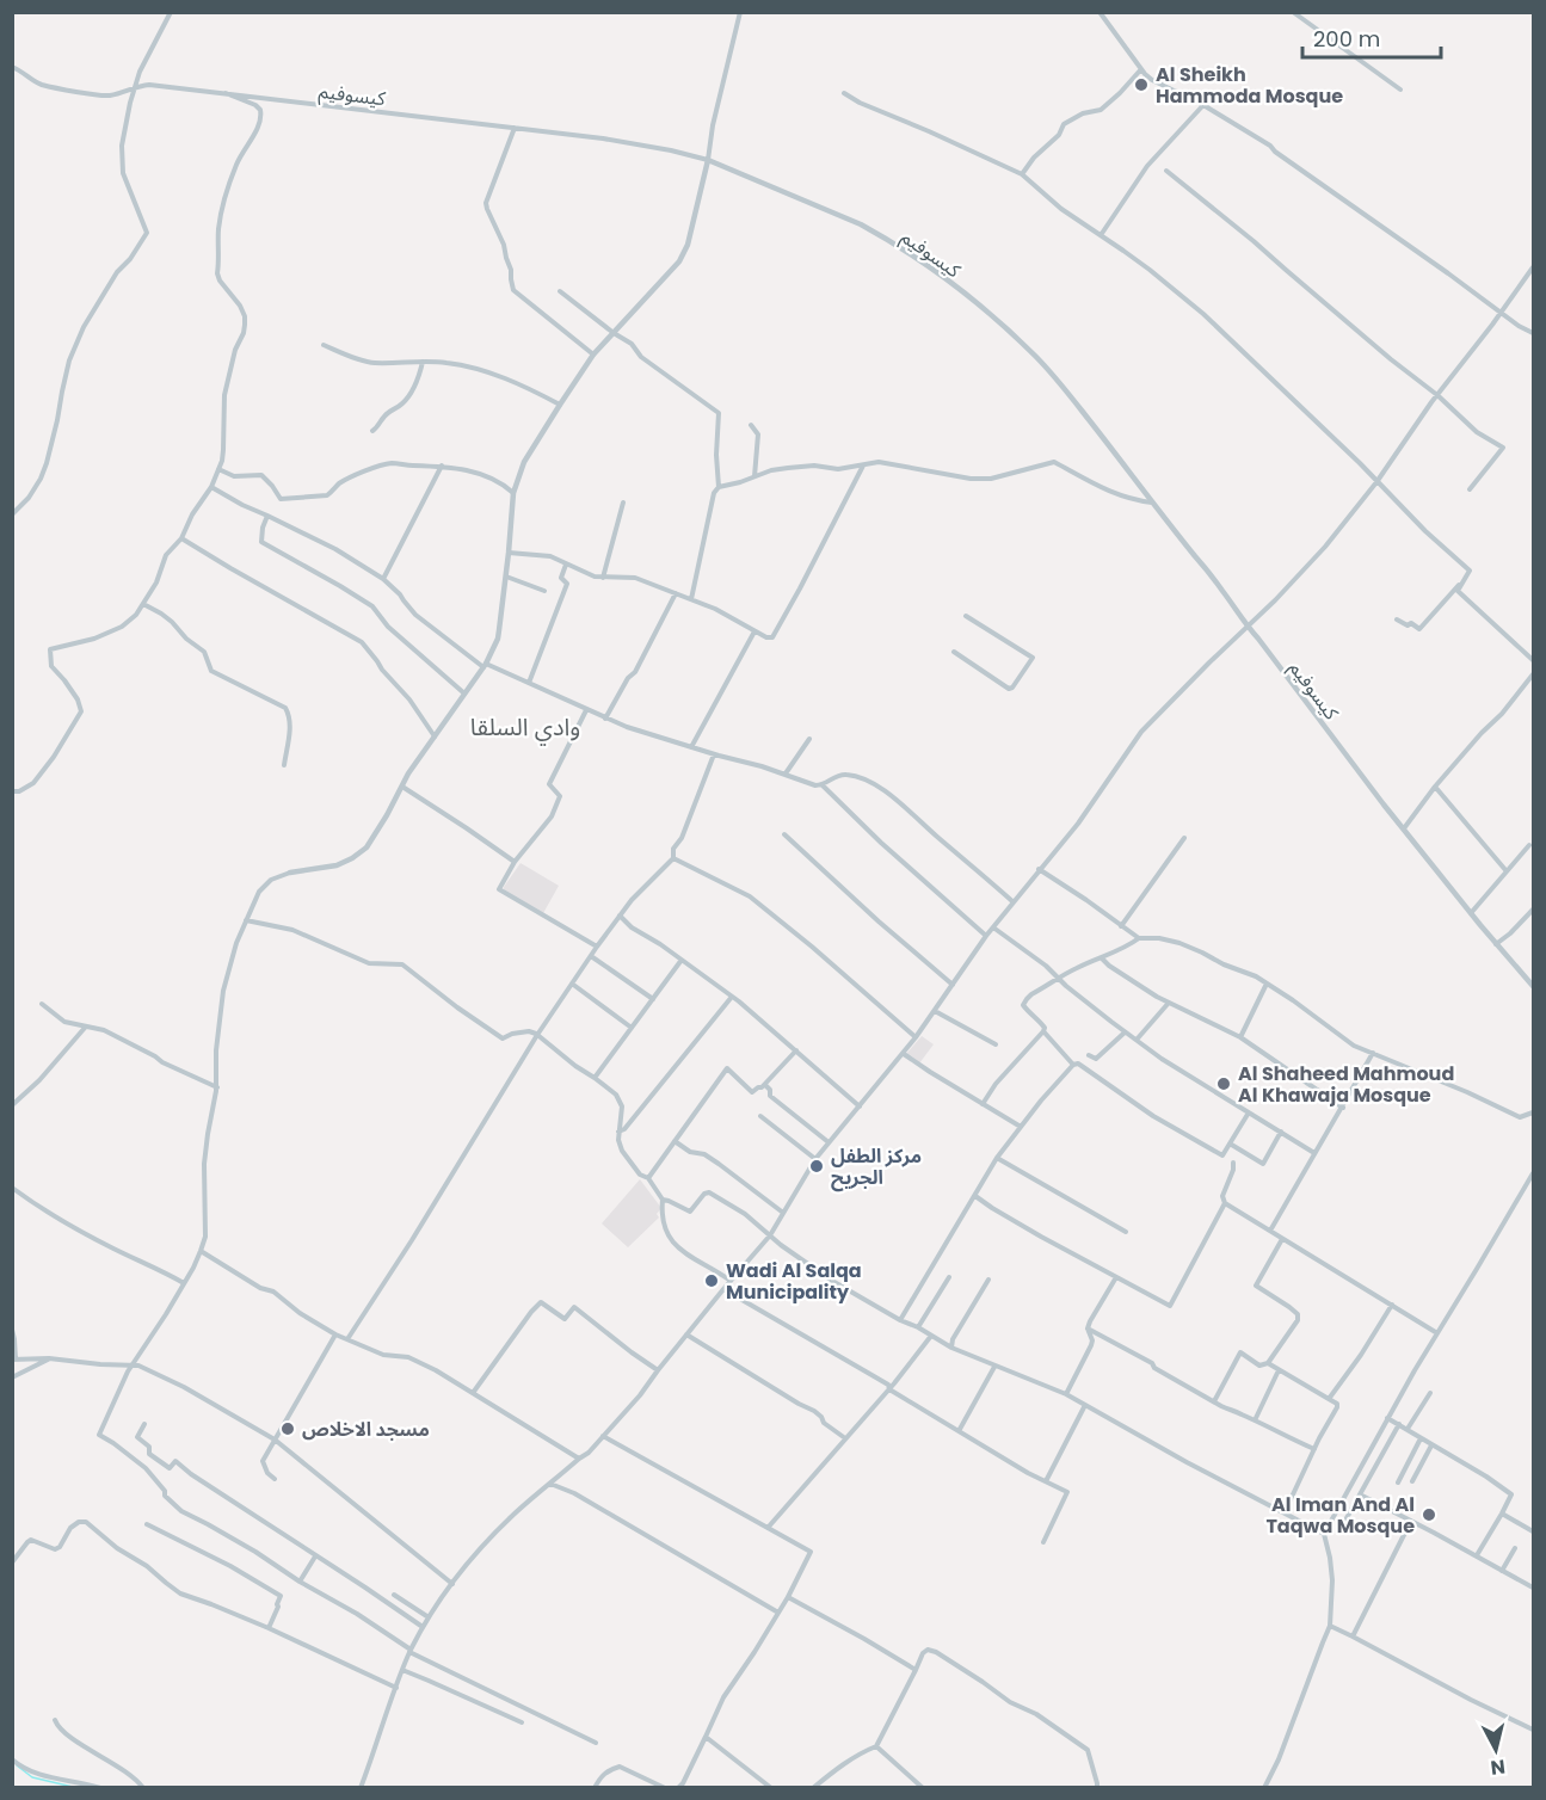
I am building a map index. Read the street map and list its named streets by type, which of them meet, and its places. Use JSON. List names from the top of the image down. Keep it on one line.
{"streets":{"street":["كيسوفيم"]},"districts":["وادي السلقا"],"places":["Al Sheikh Hammoda Mosque","Al Shaheed Mahmoud Al Khawaja Mosque","مركز الطفل الجريح","Wadi Al Salqa Municipality","مسجد الاخلاص","Al Iman And Al Taqwa Mosque"],"scale_bar":"200 m","north":"bottom"}
